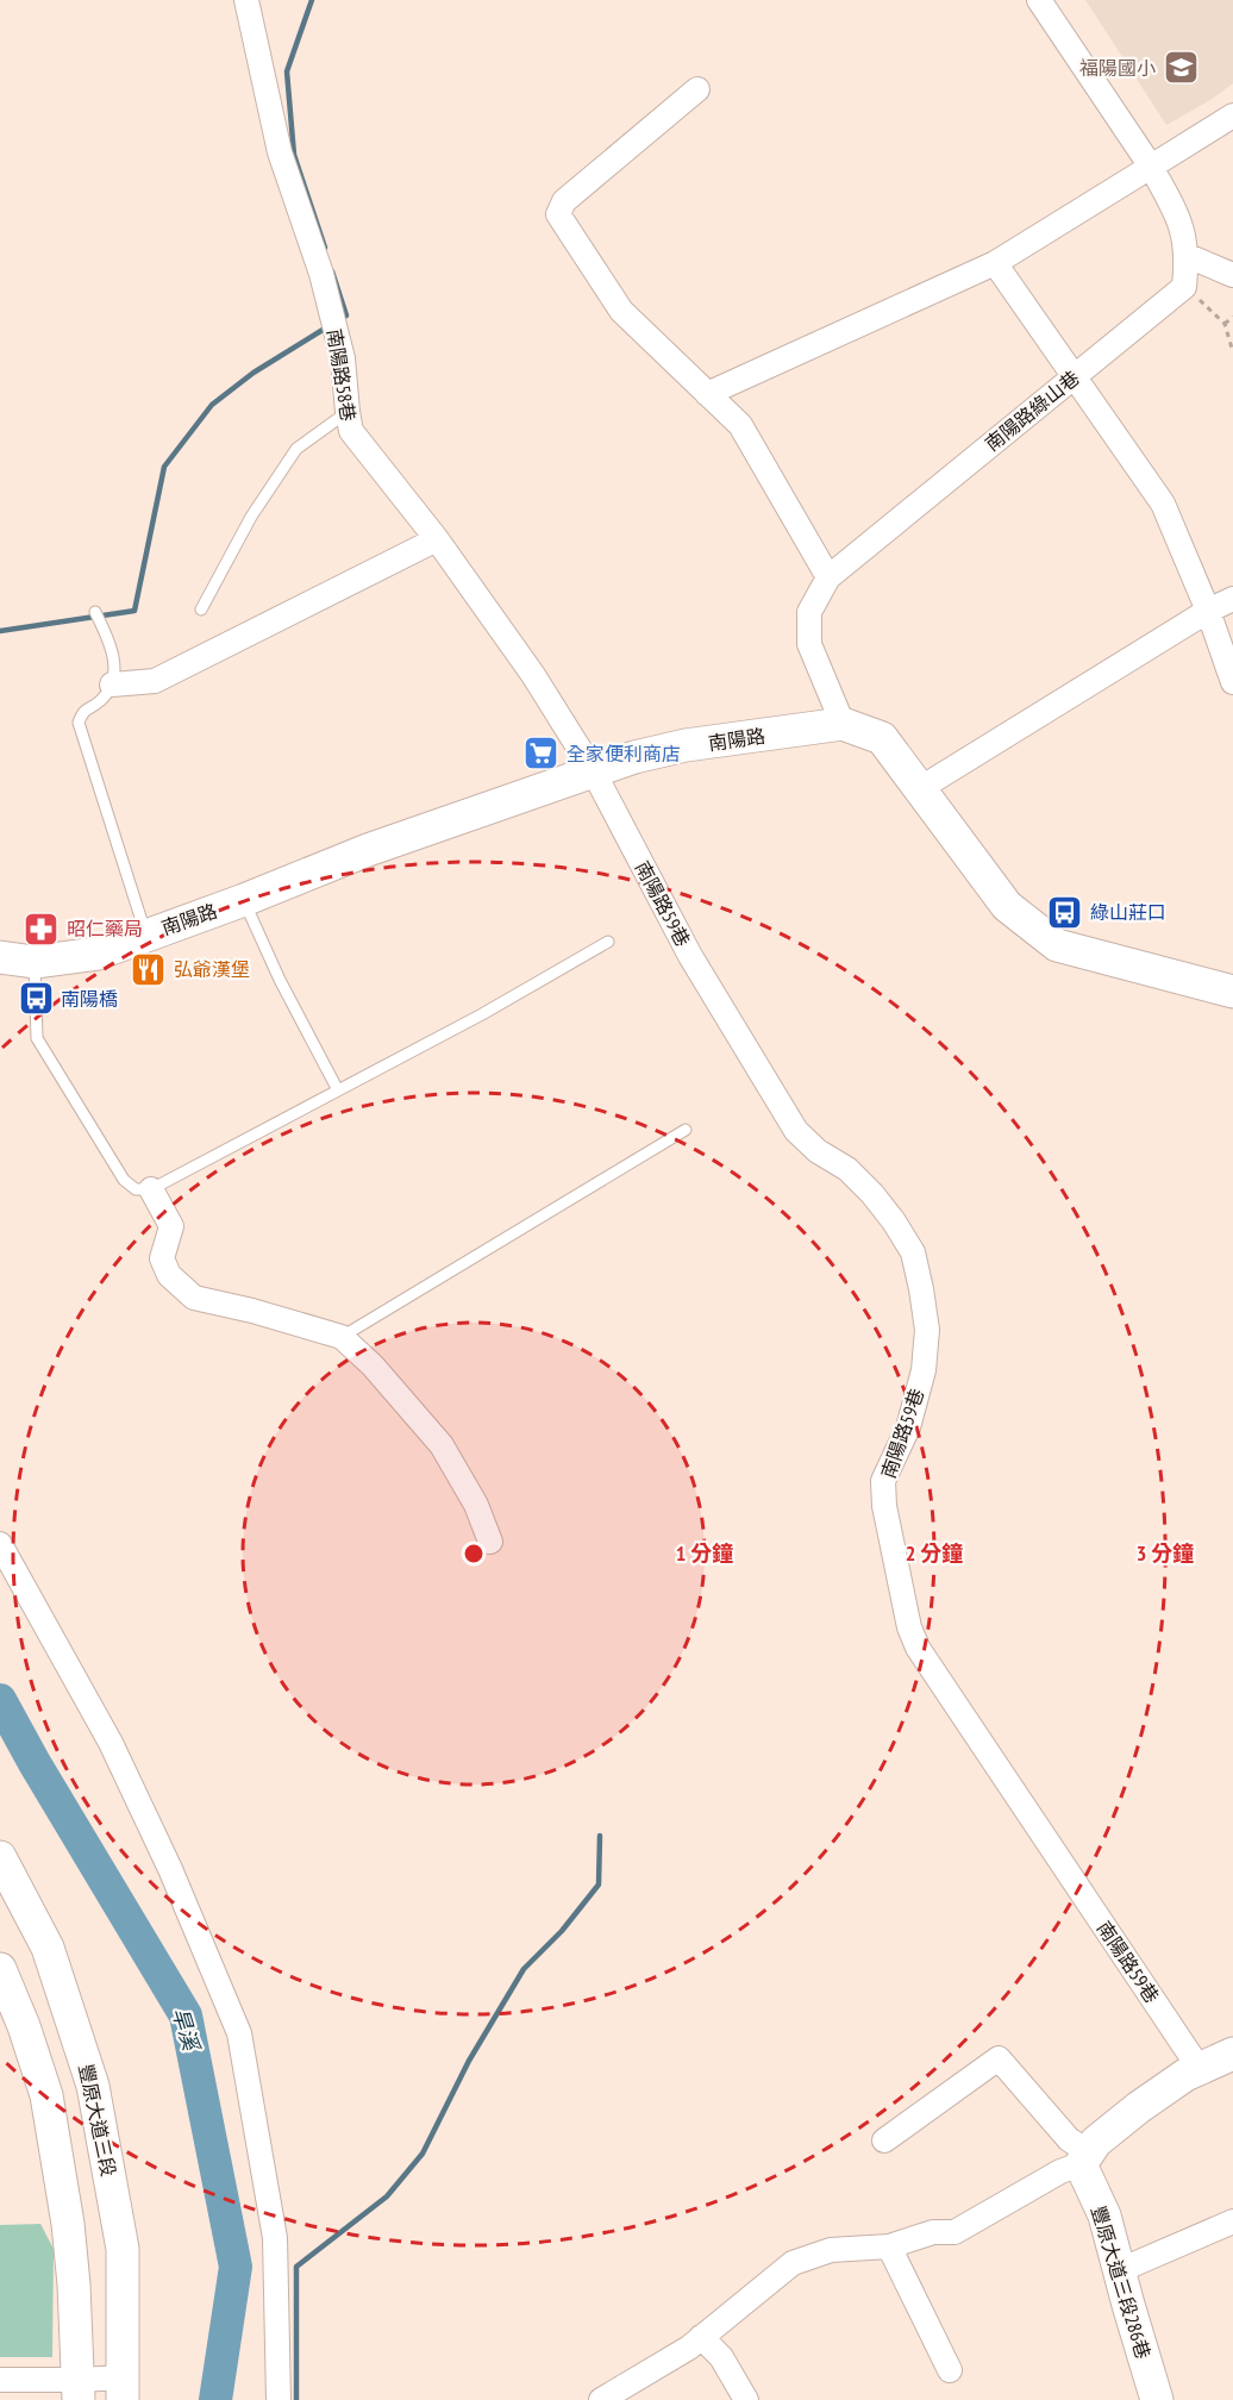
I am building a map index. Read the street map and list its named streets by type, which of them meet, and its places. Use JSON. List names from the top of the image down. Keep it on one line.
{"streets":{"street":["南陽路58巷","南陽路綠山巷","南陽路","南陽路59巷","豐原大道三段","豐原大道三段286巷"]},"crossings":[["南陽路58巷","南陽路"],["南陽路58巷","南陽路59巷"],["南陽路綠山巷","南陽路"],["南陽路","南陽路59巷"]],"water":["旱溪"],"places":{"school or university":["福陽國小"],"supermarket":["全家便利商店"],"bus stop":["綠山莊口","南陽橋"],"pharmacy":["昭仁藥局"],"restaurant":["弘爺漢堡"]},"rings":["1 分鐘","2 分鐘","3 分鐘"]}
